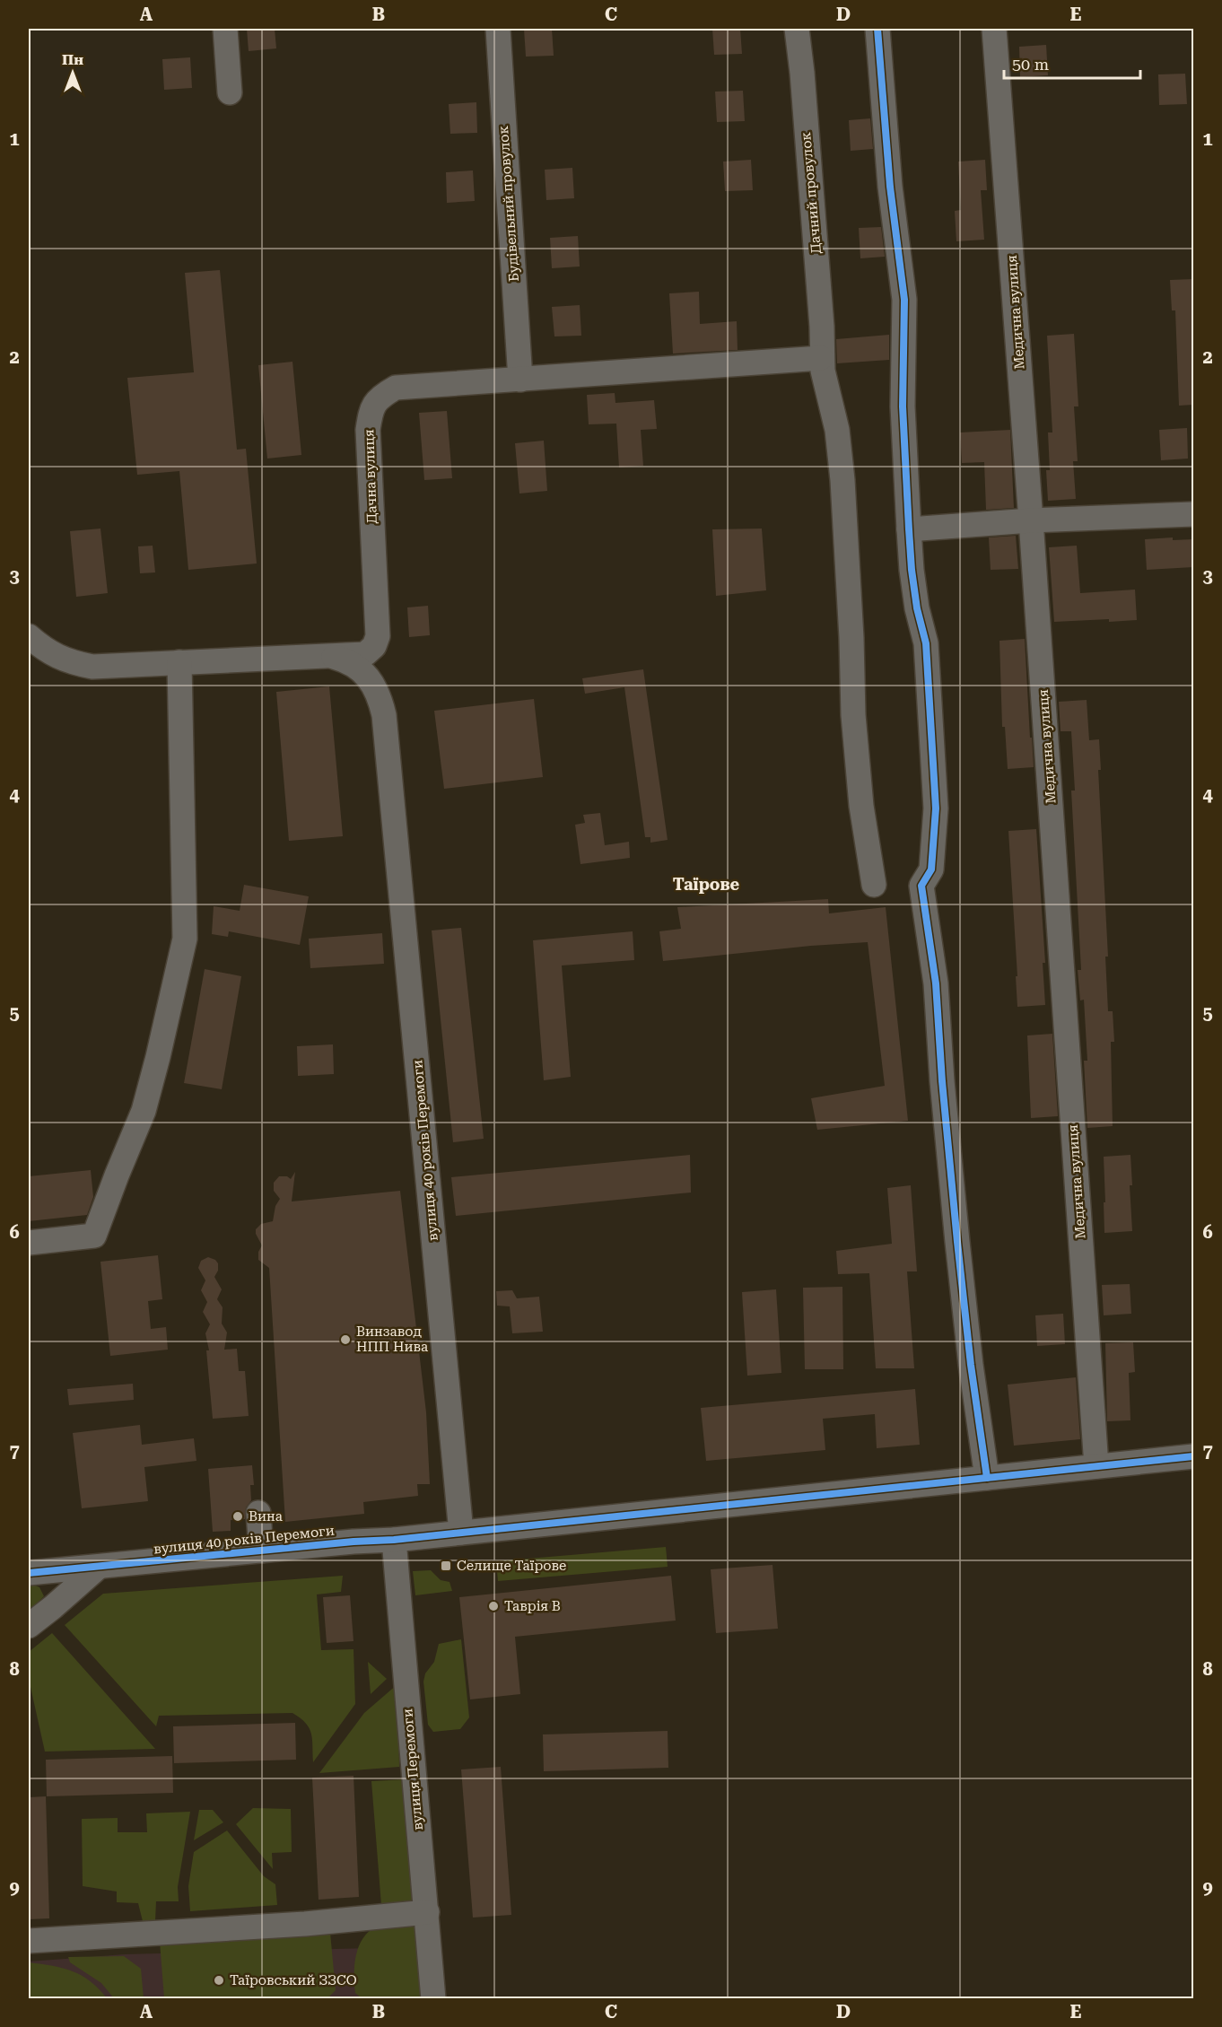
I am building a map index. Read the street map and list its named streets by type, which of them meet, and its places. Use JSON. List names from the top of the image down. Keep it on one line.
{"streets":{"street":["Дачний провулок","Будівельний провулок","Медична вулиця","Дачна вулиця","вулиця 40 років Перемоги","вулиця Перемоги"]},"crossings":[["Дачний провулок","Дачна вулиця"],["Будівельний провулок","Дачна вулиця"],["Дачна вулиця","вулиця 40 років Перемоги"],["вулиця 40 років Перемоги","вулиця Перемоги"]],"districts":["Таїрове"],"places":{"other":["Винзавод НПП Нива","Вина","Таврія В","Таїровський ЗЗСО"],"transit":["Селище Таїрове"]},"scale_bar":"50 m","north":"top","grid":{"columns":["A","B","C","D","E"],"rows":["1","2","3","4","5","6","7","8","9"]}}
